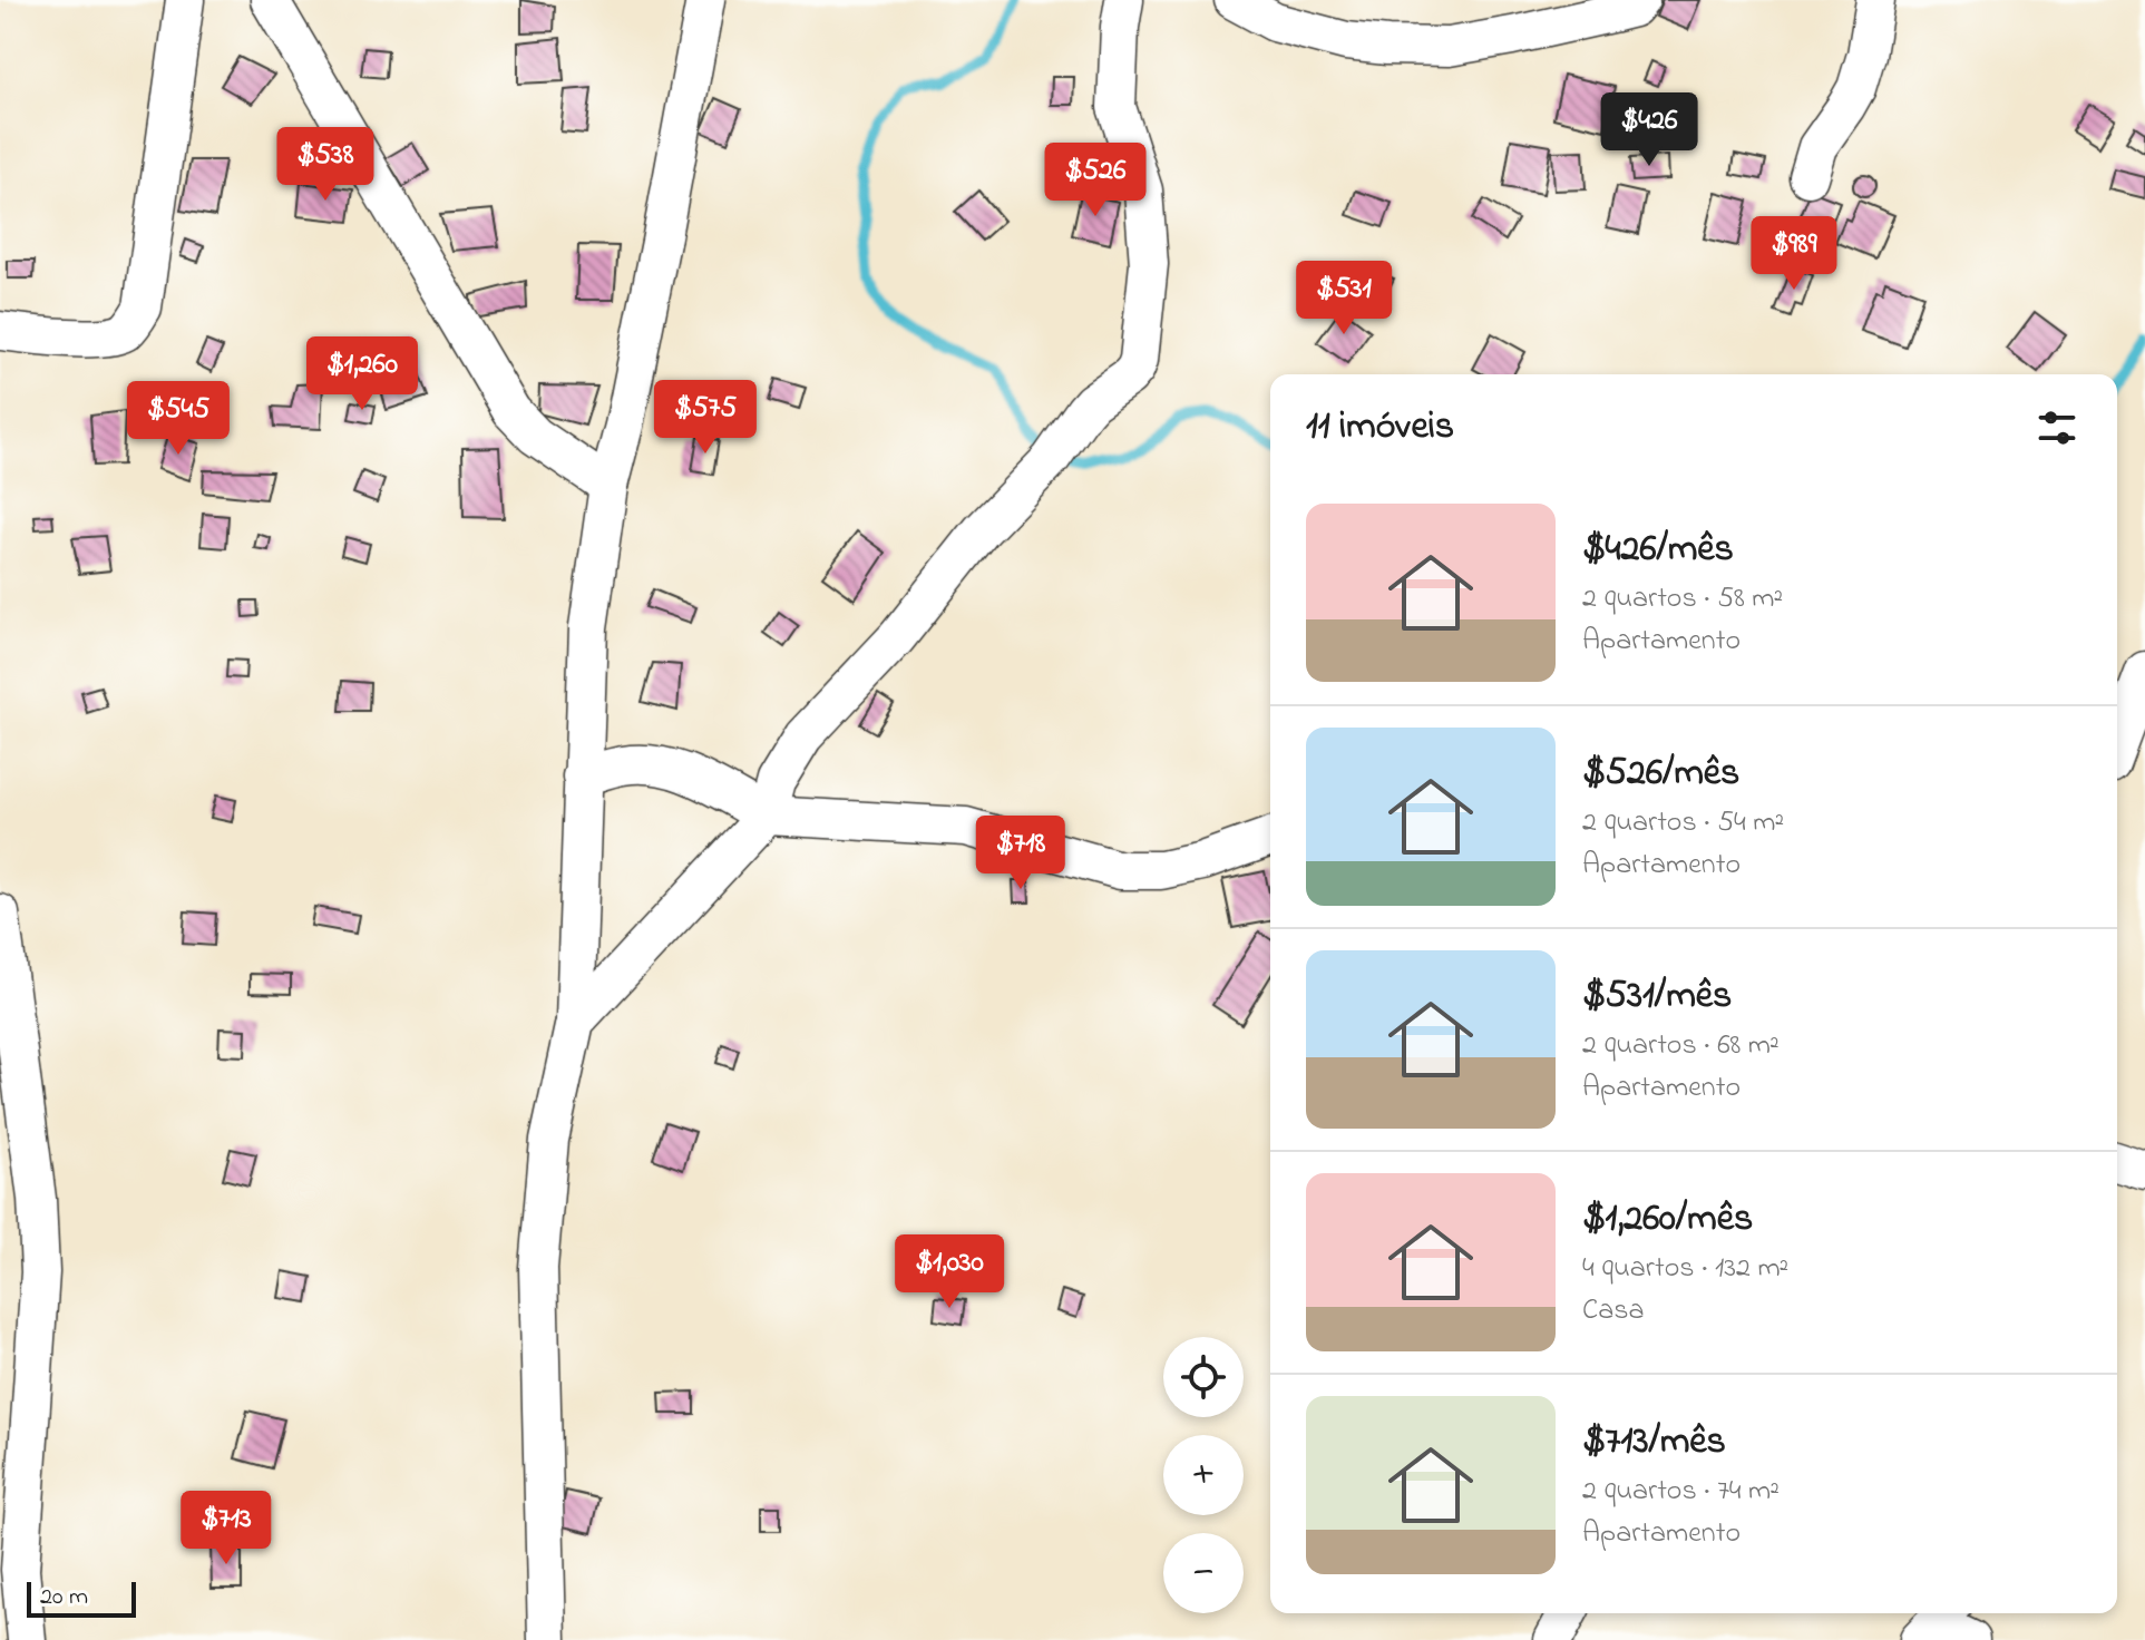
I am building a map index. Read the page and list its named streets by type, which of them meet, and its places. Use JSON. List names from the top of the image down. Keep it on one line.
{"scale_bar":"20 m","page":{"price":["$426","$538","$526","$989","$531","$1,260","$575","$545","$718","$1,030","$713"],"heading":"11 imóveis","list":[{"name":"$426/mês","note":"2 quartos · 58 m² · Apartamento"},{"name":"$526/mês","note":"2 quartos · 54 m² · Apartamento"},{"name":"$531/mês","note":"2 quartos · 68 m² · Apartamento"},{"name":"$1,260/mês","note":"4 quartos · 132 m² · Casa"},{"name":"$713/mês","note":"2 quartos · 74 m² · Apartamento"}],"map_buttons":["+","−"],"scale":"20 m"}}
